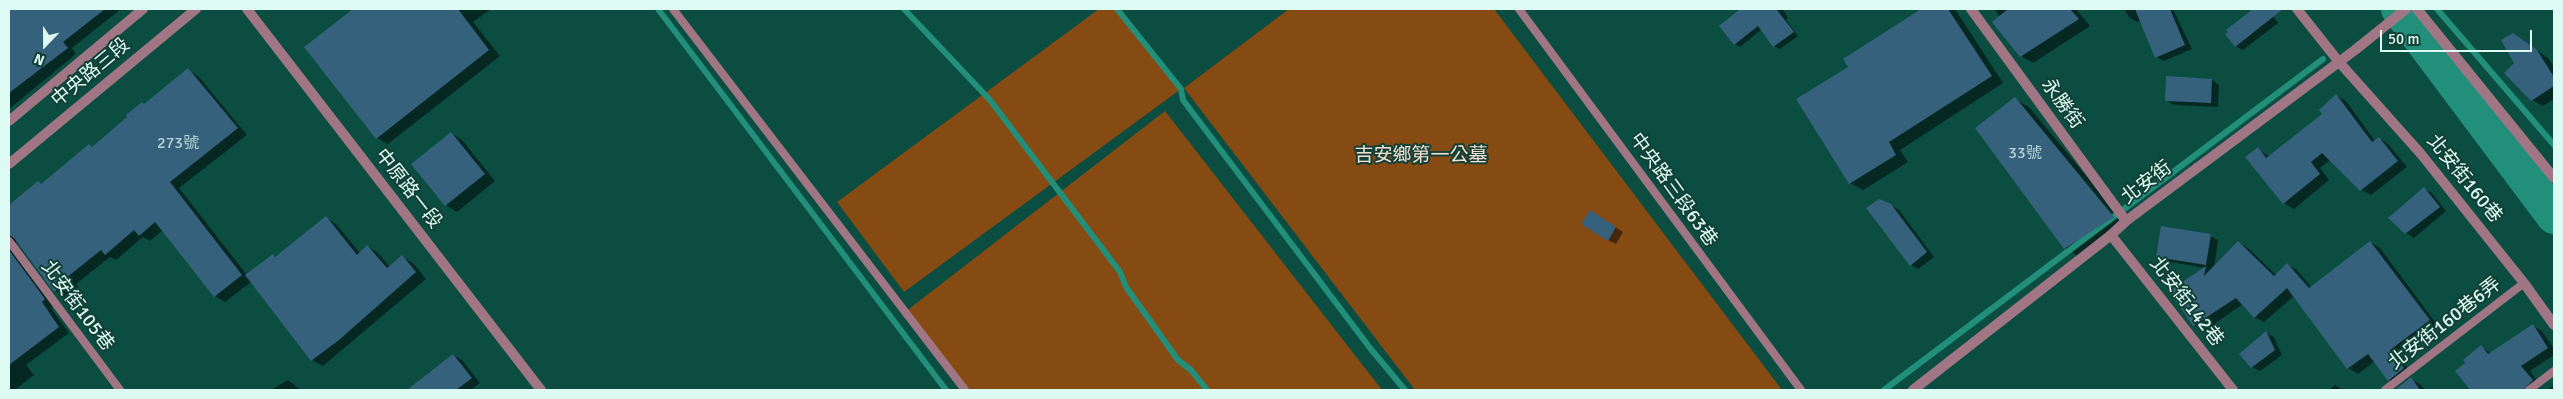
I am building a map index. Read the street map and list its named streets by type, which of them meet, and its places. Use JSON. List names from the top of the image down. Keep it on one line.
{"streets":{"street":["中央路三段","永勝街","北安街160巷","北安街","中原路一段","北安街142巷"],"lane":["中央路三段63巷","北安街105巷","北安街160巷6弄"]},"crossings":[["永勝街","北安街"],["北安街160巷","北安街"],["北安街160巷","北安街160巷6弄"],["北安街","北安街142巷"]],"parks":["吉安鄉第一公墓"],"house_numbers":["273號","33號"],"scale_bar":"50 m","north":"bottom"}
